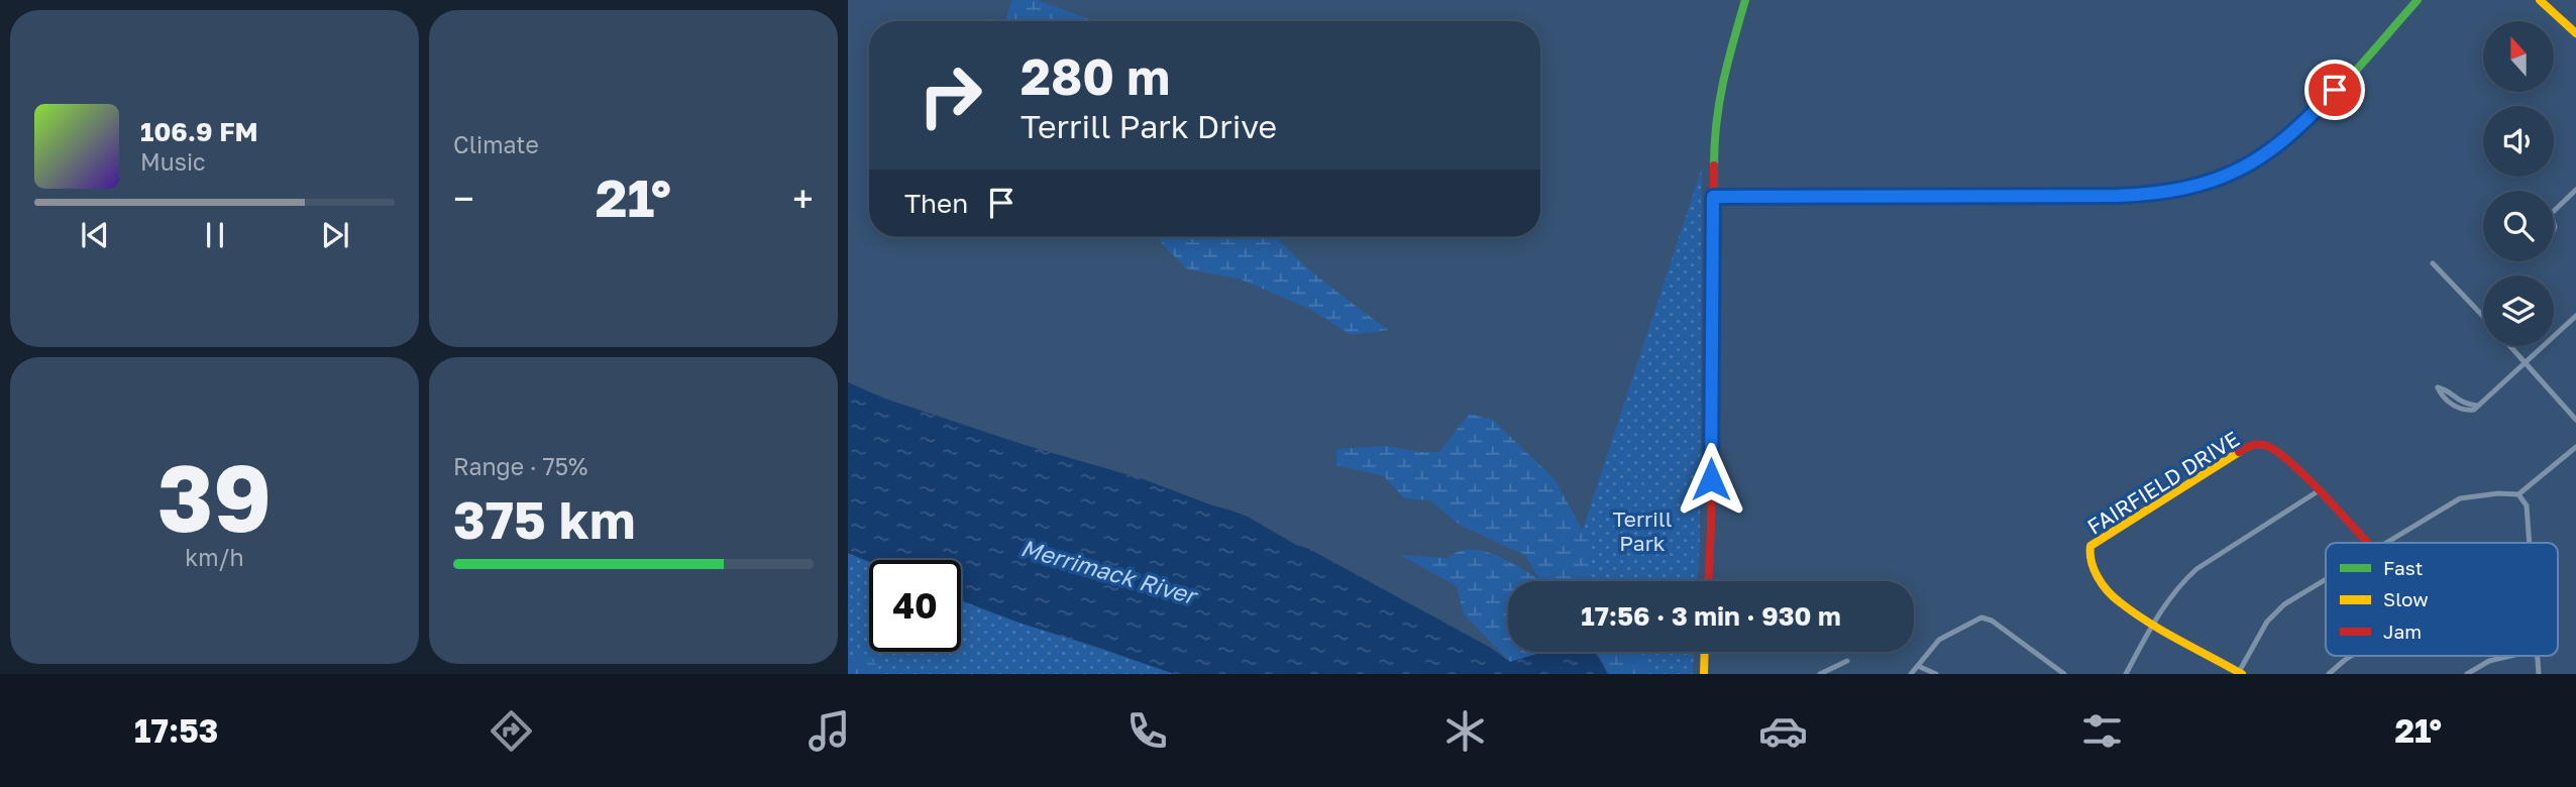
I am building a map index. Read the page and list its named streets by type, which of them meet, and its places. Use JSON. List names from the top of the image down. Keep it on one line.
{"streets":{"street":["FAIRFIELD DRIVE"]},"water":["Merrimack River"],"parks":["Terrill Park"],"legend":["Fast","Slow","Jam"],"north":"top","page":{"tile":["Climate",["39","km/h"],["Range · 75%","375 km"]],"turn":["280 m","Terrill Park Drive"],"song":["106.9 FM","Music"],"heat":["−","21°","+"],"then":"Then","limit":"40","trip":"17:56 · 3 min · 930 m","tabs":["17:53","21°"]}}
